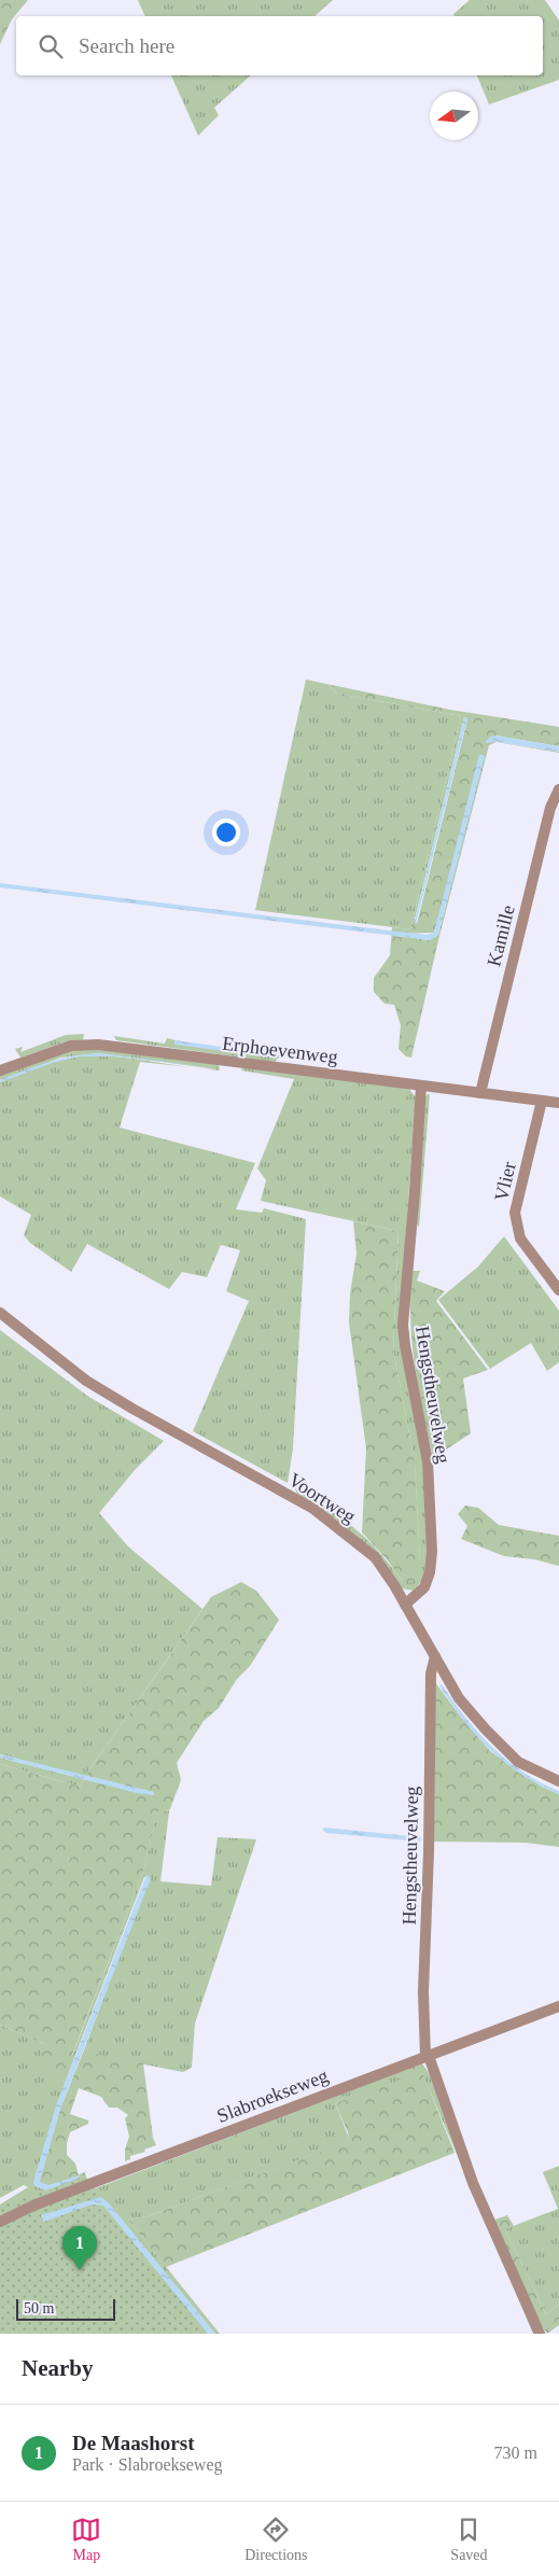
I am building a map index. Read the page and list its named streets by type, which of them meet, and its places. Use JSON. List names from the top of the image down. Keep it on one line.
{"streets":{"street":["Kamille","Erphoevenweg","Vlier","Hengstheuvelweg","Voortweg","Slabroekseweg"]},"crossings":[["Kamille","Erphoevenweg"],["Erphoevenweg","Vlier"],["Erphoevenweg","Hengstheuvelweg"],["Hengstheuvelweg","Voortweg"],["Hengstheuvelweg","Slabroekseweg"]],"scale_bar":"50 m","north":"left","page":{"search":"Search here","pins":"1","scale":"50 m","heading":"Nearby","list":[{"mark":"1","name":"De Maashorst","note":"Park · Slabroekseweg","value":"730 m"}],"nav":["Map","Directions","Saved"]}}
